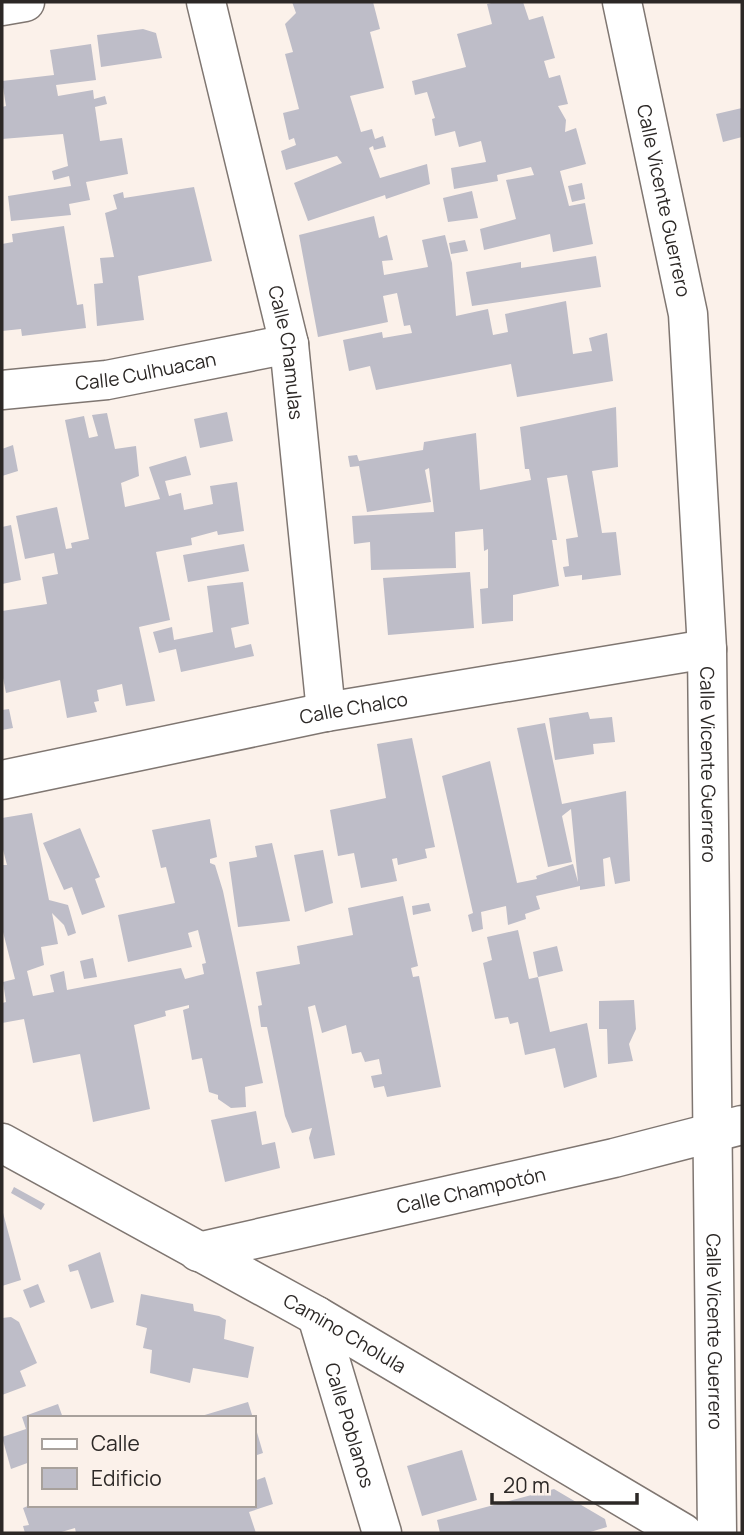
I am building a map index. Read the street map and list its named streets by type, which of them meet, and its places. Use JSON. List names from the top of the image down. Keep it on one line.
{"streets":{"street":["Calle Vicente Guerrero","Calle Chamulas","Calle Culhuacan","Calle Chalco","Calle Champotón","Camino Cholula","Calle Poblanos"]},"crossings":[["Calle Vicente Guerrero","Calle Chalco"],["Calle Vicente Guerrero","Calle Champotón"],["Calle Chamulas","Calle Culhuacan"],["Calle Chamulas","Calle Chalco"],["Calle Champotón","Camino Cholula"],["Camino Cholula","Calle Poblanos"]],"legend":["Calle","Edificio"],"scale_bar":"20 m"}
